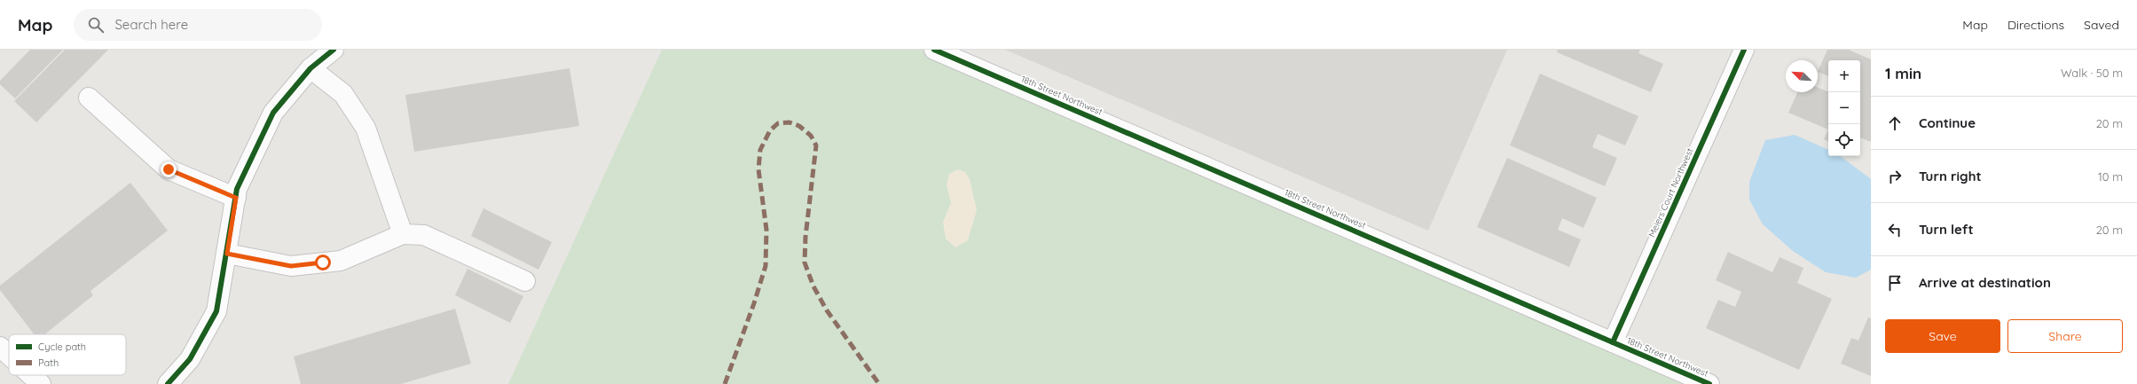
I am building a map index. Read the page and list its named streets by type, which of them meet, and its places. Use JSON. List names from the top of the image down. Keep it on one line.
{"streets":{"street":["18th Street Northwest","Meiers Court Northwest"]},"crossings":[["18th Street Northwest","Meiers Court Northwest"]],"legend":["Cycle path","Path"],"north":"top left","page":{"header":"Map","search":"Search here","nav":["Map","Directions","Saved"],"heading":["1 min","Walk · 50 m"],"map_buttons":["+","−"],"list":[["Continue","20 m"],["Turn right","10 m"],["Turn left","20 m"],"Arrive at destination"],"buttons":["Save","Share"]}}
